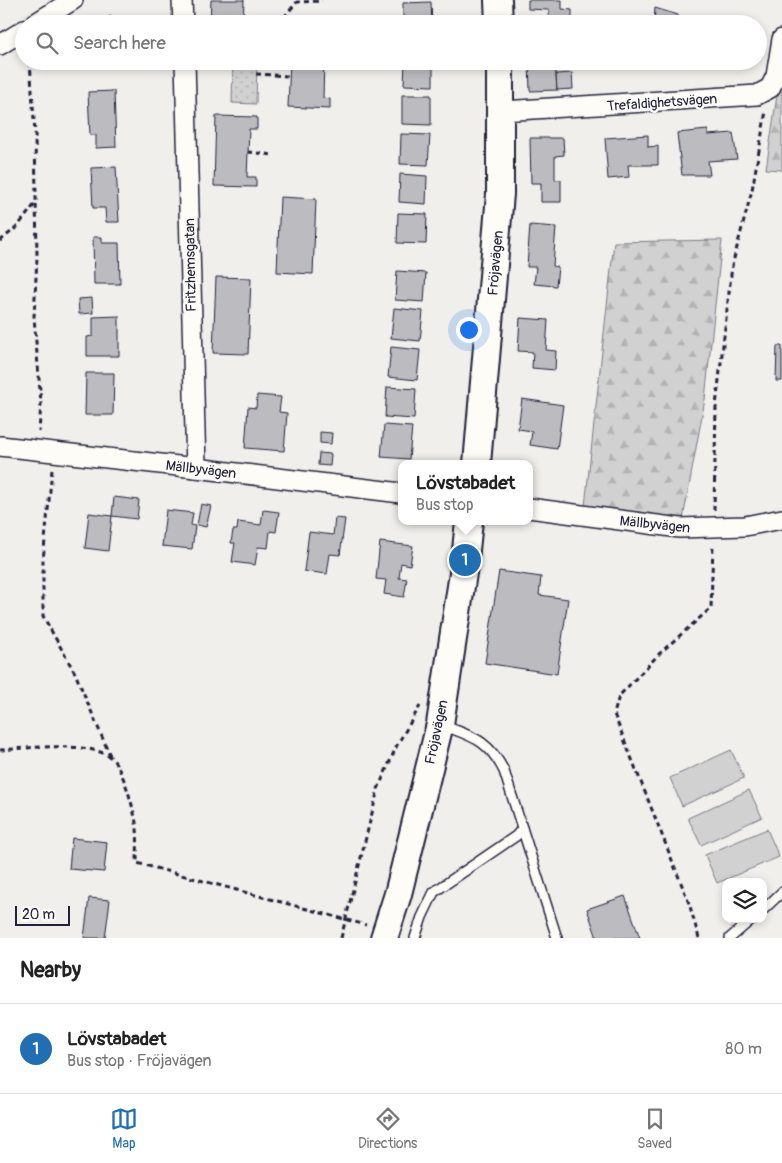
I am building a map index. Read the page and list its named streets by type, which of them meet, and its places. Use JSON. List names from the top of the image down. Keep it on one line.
{"streets":{"street":["Trefaldighetsvägen","Fröjavägen","Fritzhemsgatan","Mällbyvägen"]},"crossings":[["Trefaldighetsvägen","Fröjavägen"],["Fritzhemsgatan","Mällbyvägen"]],"scale_bar":"20 m","page":{"search":"Search here","popup":["Lövstabadet","Bus stop"],"pins":"1","scale":"20 m","heading":"Nearby","list":[{"mark":"1","name":"Lövstabadet","note":"Bus stop · Fröjavägen","value":"80 m"}],"nav":["Map","Directions","Saved"]}}
